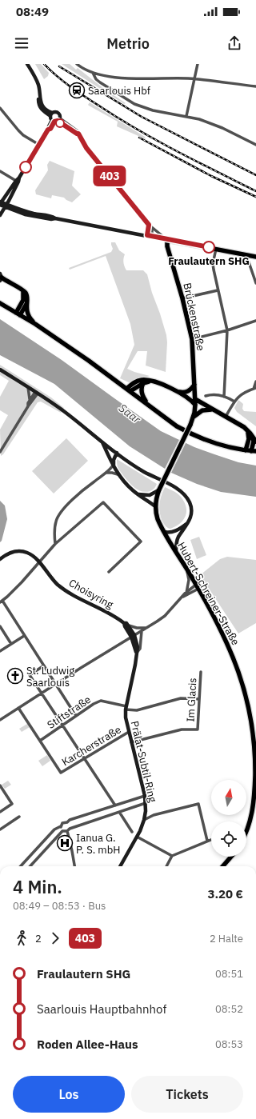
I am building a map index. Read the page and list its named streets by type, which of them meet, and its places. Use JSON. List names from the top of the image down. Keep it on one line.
{"streets":{"main road":["Brückenstraße","Hubert-Schreiner-Straße"],"street":["Choisyring","Im Glacis","Stiftstraße","Karcherstraße","Prälat-Subtil-Ring"]},"crossings":[["Brückenstraße","Hubert-Schreiner-Straße"],["Choisyring","Prälat-Subtil-Ring"],["Im Glacis","Stiftstraße"],["Im Glacis","Prälat-Subtil-Ring"],["Stiftstraße","Karcherstraße"],["Stiftstraße","Prälat-Subtil-Ring"],["Karcherstraße","Prälat-Subtil-Ring"]],"water":["Saar"],"places":{"station":["Saarlouis Hbf"],"other":["Fraulautern SHG"],"church":["St. Ludwig Saarlouis"],"hospital":["Ianua G. P. S. mbH"]},"lines":["bus line 403"],"north":"top","page":{"status":"08:49","header":"Metrio","on_map":"403","heading":["4 Min.","08:49 – 08:53 · Bus","3.20 €"],"legs":["2","403","2 Halte"],"list":[{"name":"Fraulautern SHG","value":"08:51"},{"name":"Saarlouis Hauptbahnhof","value":"08:52"},{"name":"Roden Allee-Haus","value":"08:53"}],"buttons":["Los","Tickets"]}}
